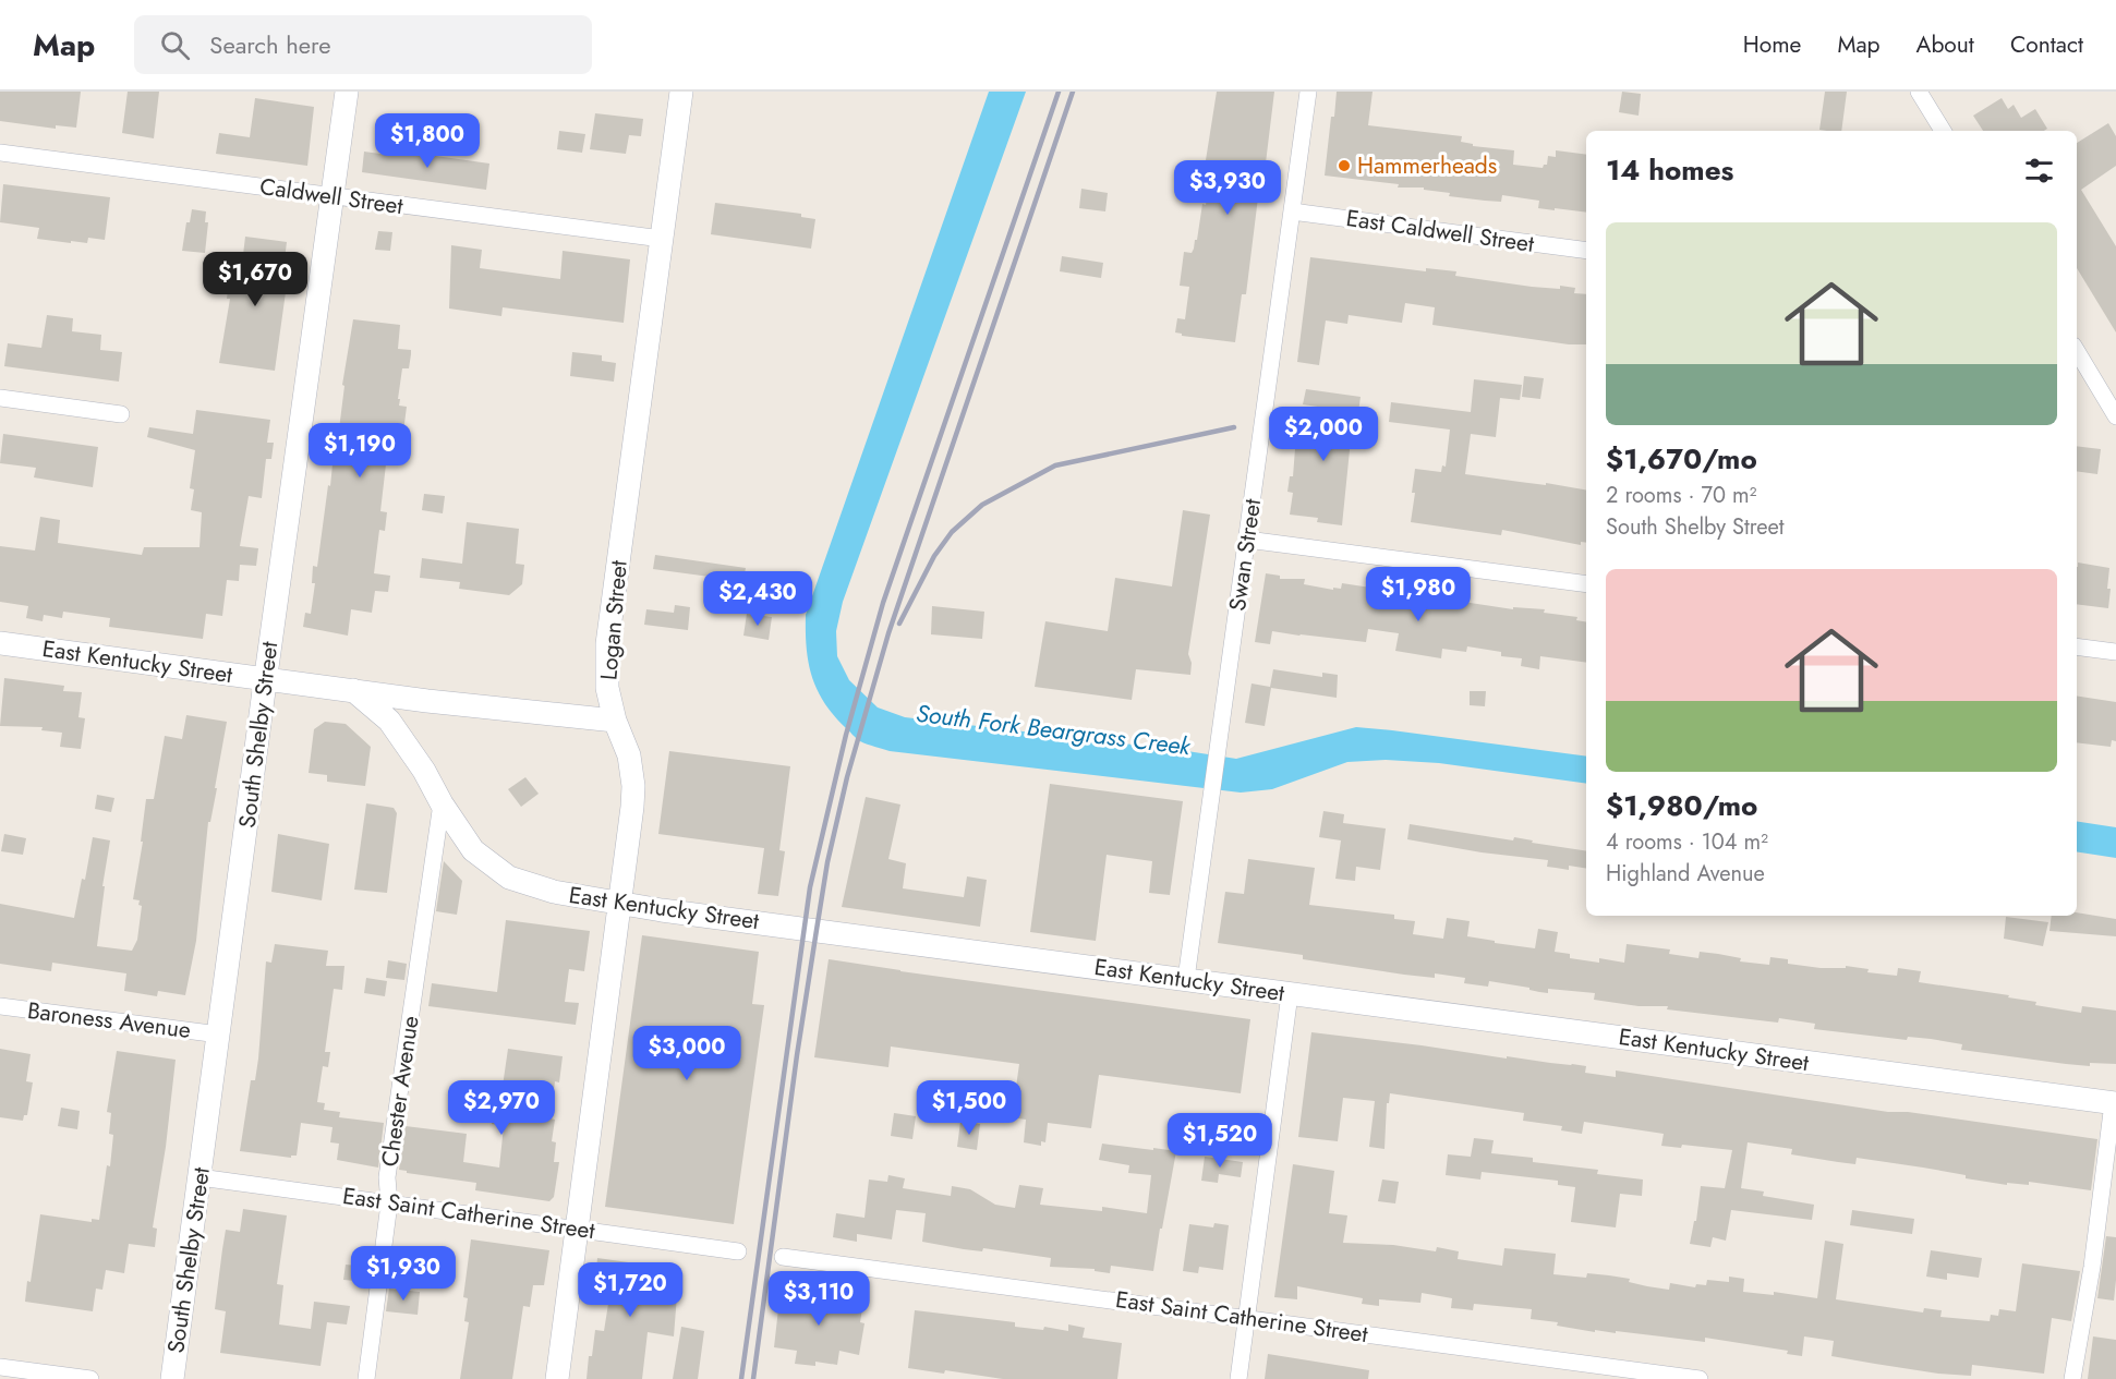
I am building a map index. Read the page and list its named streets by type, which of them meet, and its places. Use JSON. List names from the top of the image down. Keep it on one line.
{"streets":{"main road":["Logan Street","East Kentucky Street","South Shelby Street"],"street":["Caldwell Street","East Caldwell Street","Swan Street","Baroness Avenue","Chester Avenue","East Saint Catherine Street"]},"crossings":[["Caldwell Street","Logan Street"],["Caldwell Street","South Shelby Street"],["East Caldwell Street","Swan Street"],["Swan Street","East Kentucky Street"],["Logan Street","East Kentucky Street"],["Logan Street","East Saint Catherine Street"],["East Kentucky Street","South Shelby Street"],["East Kentucky Street","Chester Avenue"],["South Shelby Street","Baroness Avenue"],["South Shelby Street","East Saint Catherine Street"],["Chester Avenue","East Saint Catherine Street"]],"water":["South Fork Beargrass Creek"],"places":["Hammerheads"],"page":{"header":"Map","search":"Search here","nav":["Home","Map","About","Contact"],"price":["$1,800","$3,930","$1,670","$2,000","$1,190","$1,980","$2,430","$3,000","$2,970","$1,500","$1,520","$1,930","$1,720","$3,110"],"heading":"14 homes","list":[{"name":"$1,670/mo","note":"2 rooms · 70 m² · South Shelby Street"},{"name":"$1,980/mo","note":"4 rooms · 104 m² · Highland Avenue"}]}}
